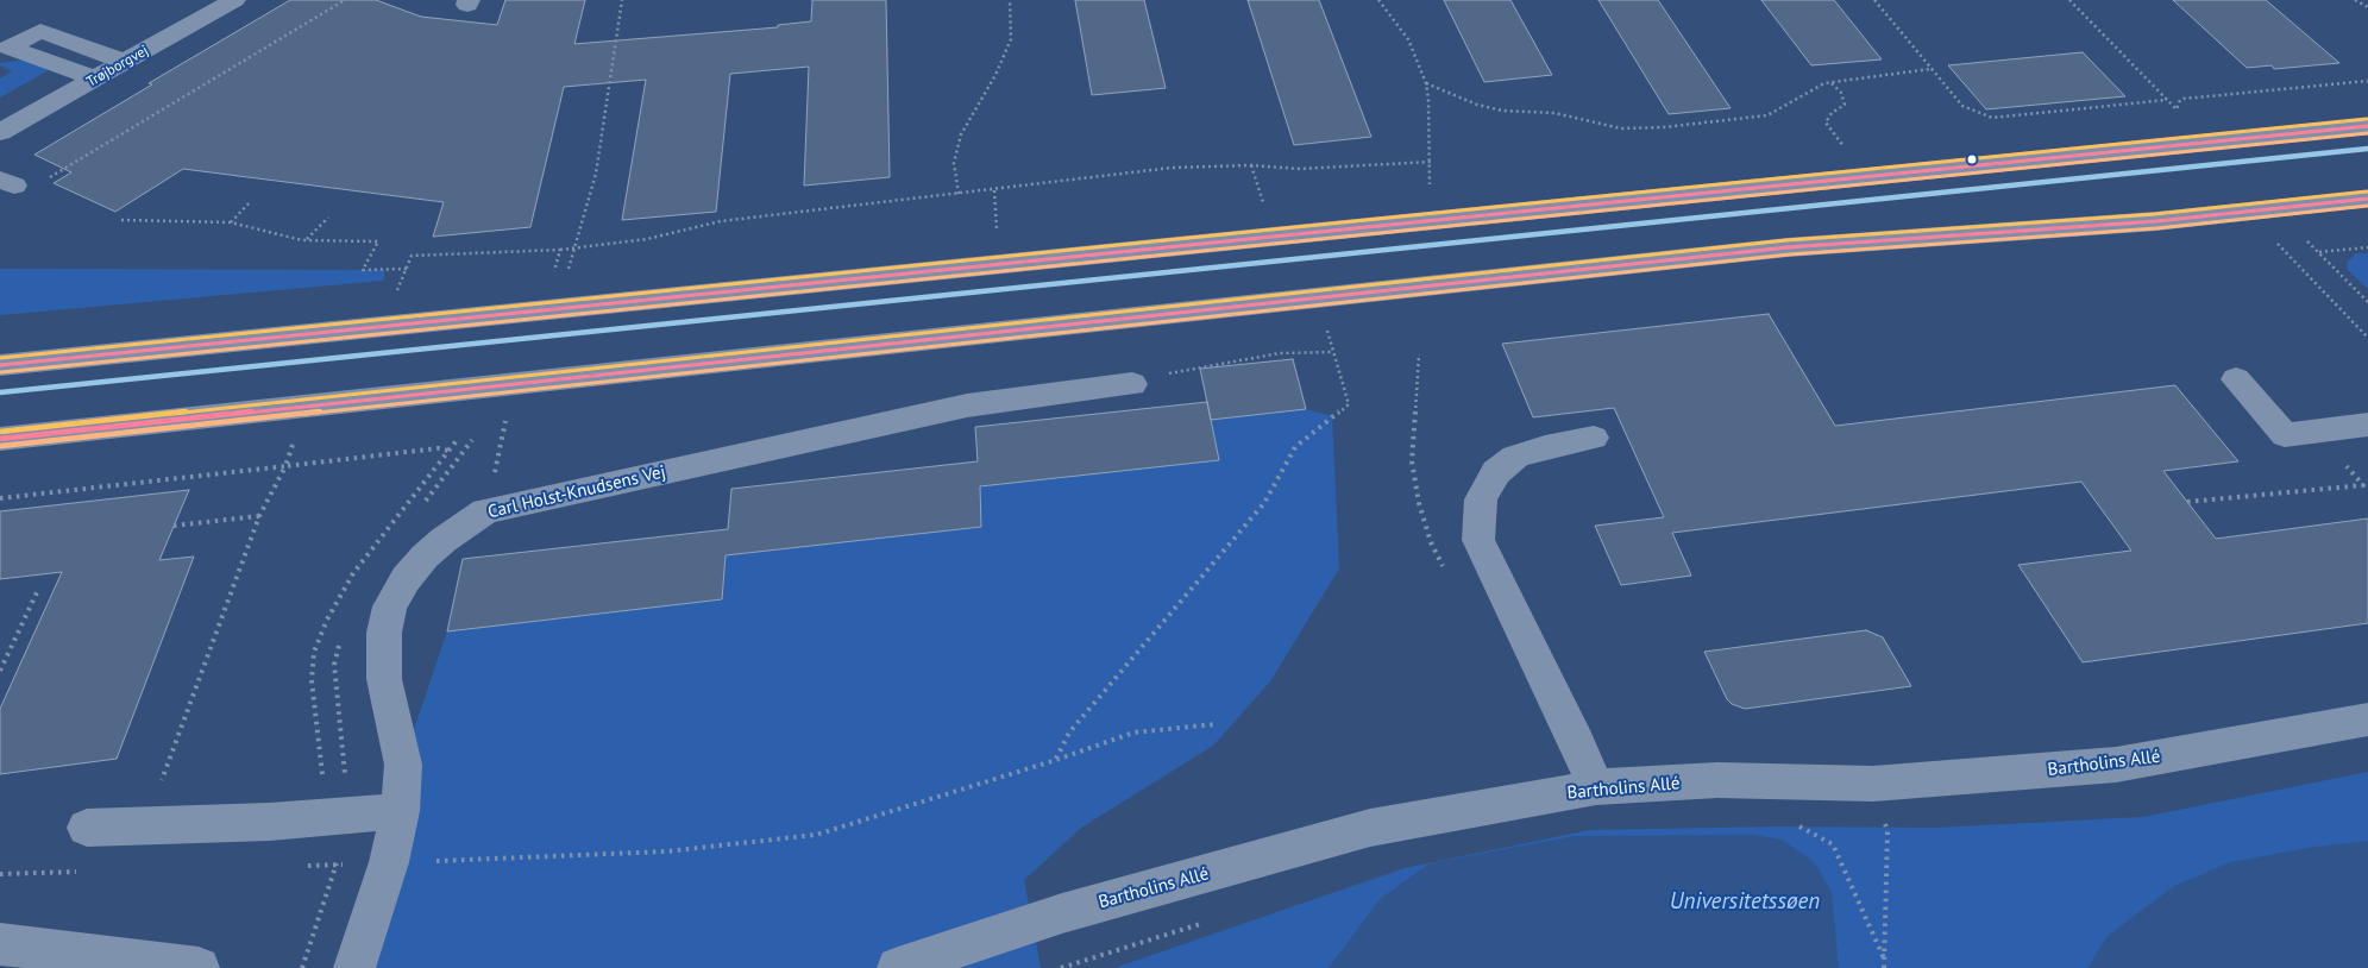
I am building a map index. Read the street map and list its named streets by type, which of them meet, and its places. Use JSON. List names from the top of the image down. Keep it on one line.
{"streets":{"street":["Trøjborgvej","Carl Holst-Knudsens Vej","Bartholins Allé"]},"water":["Universitetssøen"]}
